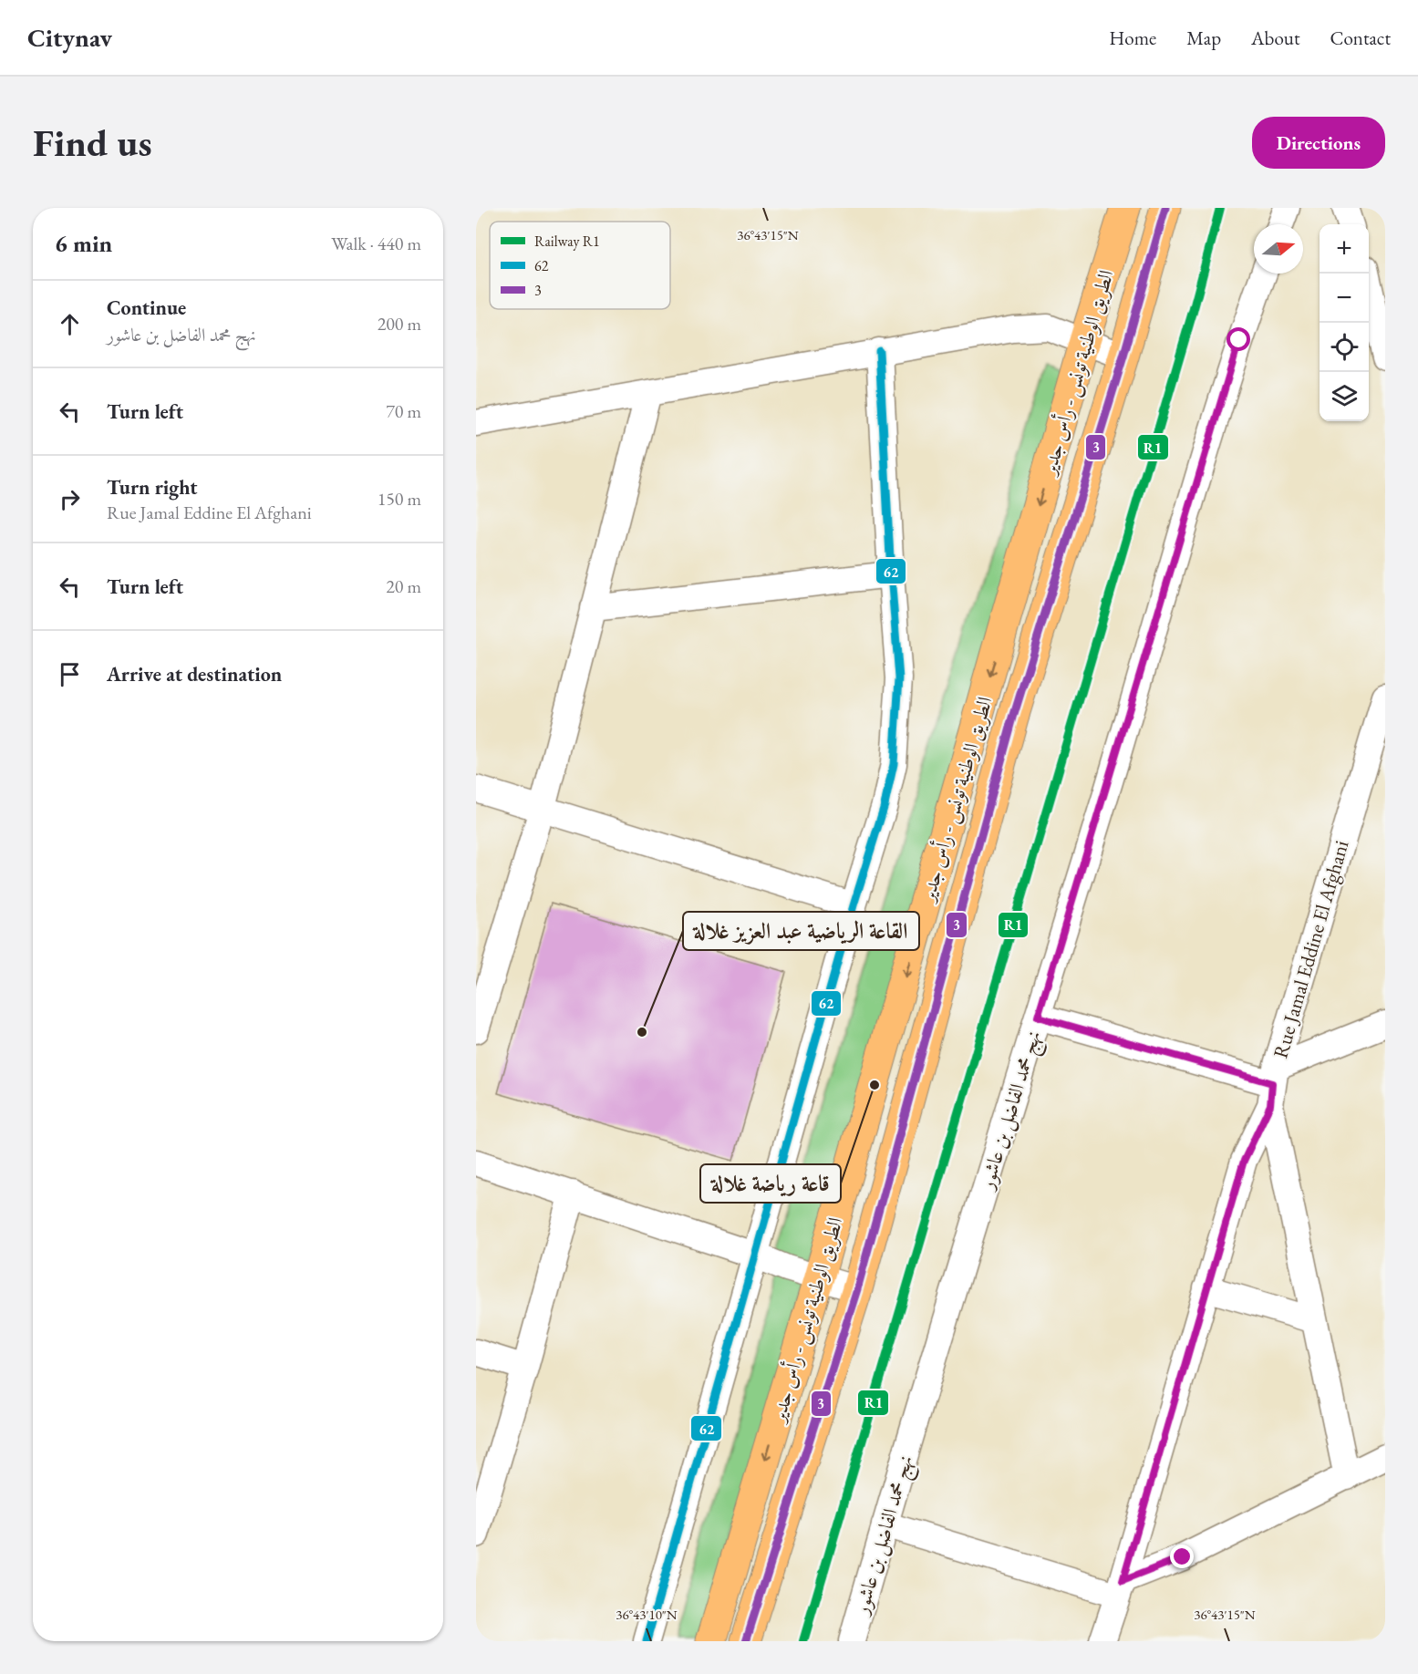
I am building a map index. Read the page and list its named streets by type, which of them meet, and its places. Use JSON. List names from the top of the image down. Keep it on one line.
{"streets":{"highway":["الطريق الوطنية تونس - رأس جدير"],"street":["Rue Jamal Eddine El Afghani","نهج محمد الفاضل بن عاشور"]},"places":["القاعة الرياضية عبد العزيز غلالة","قاعة رياضة غلالة"],"lines":["rail line R1","transit line 3","transit line 62"],"legend":["Railway R1","62","3"],"north":"right","page":{"header":"Citynav","nav":["Home","Map","About","Contact"],"buttons":"Directions","title":"Find us","heading":["6 min","Walk · 440 m"],"map_buttons":["+","−"],"list":[["Continue","نهج محمد الفاضل بن عاشور","200 m"],["Turn left","70 m"],["Turn right","Rue Jamal Eddine El Afghani","150 m"],["Turn left","20 m"],"Arrive at destination"]},"coordinates":["36°43'15\"N","36°43'10\"N"]}
